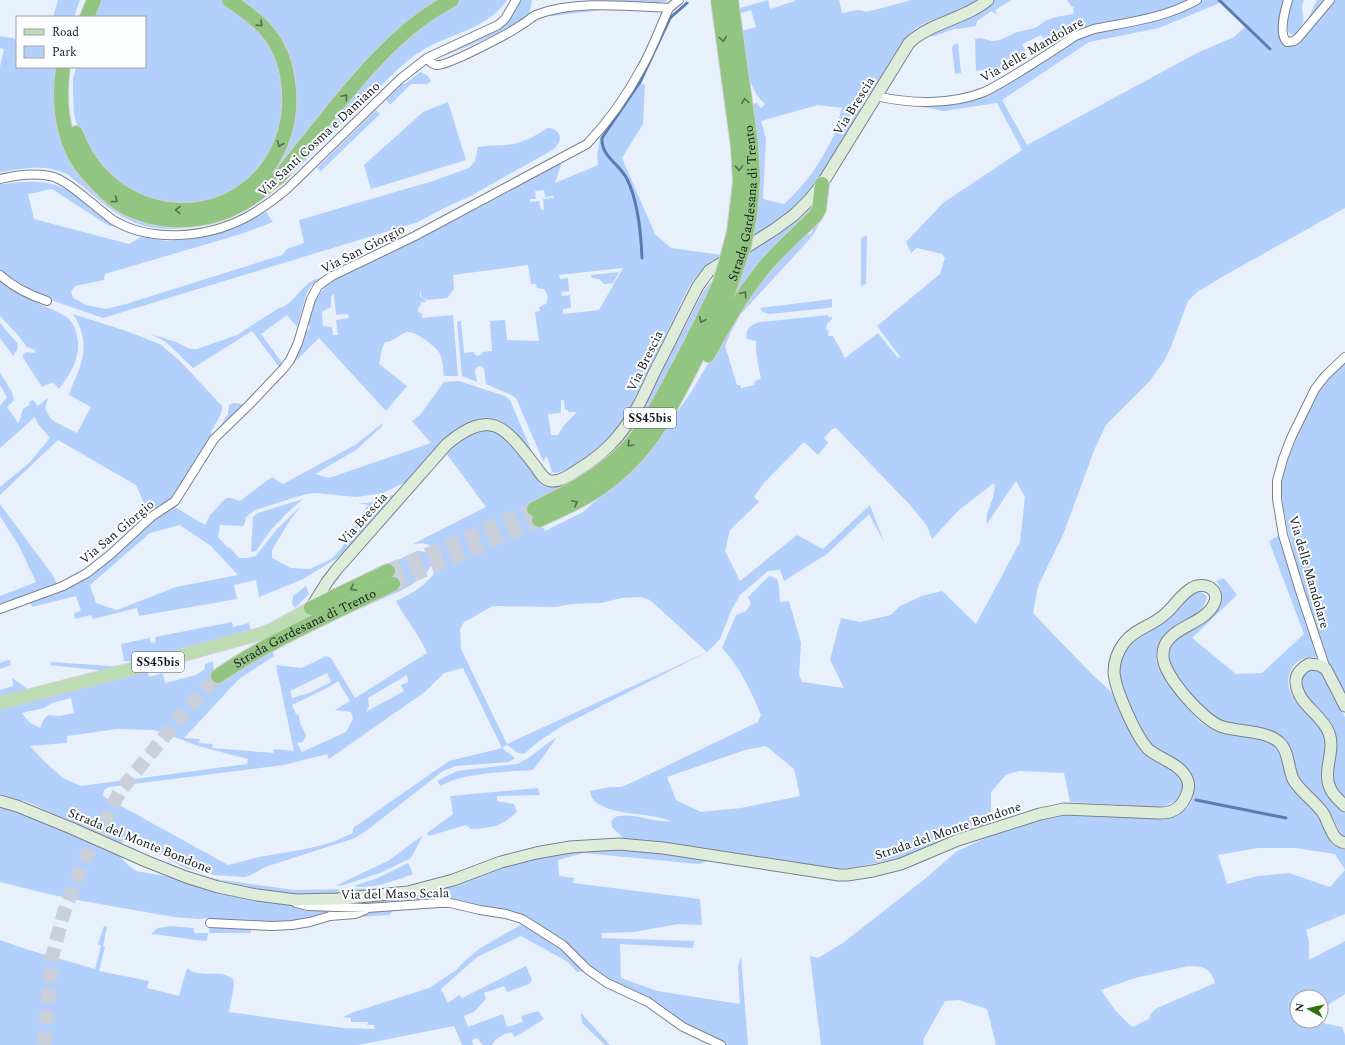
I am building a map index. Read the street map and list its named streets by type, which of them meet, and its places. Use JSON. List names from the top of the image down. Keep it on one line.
{"streets":{"highway":["Strada Gardesana di Trento","SS45bis"],"street":["Via delle Mandolare","Via Brescia","Via Santi Cosma e Damiano","Via San Giorgio","Strada del Monte Bondone","Via del Maso Scala"]},"crossings":[["Via delle Mandolare","Via Brescia"],["Via Brescia","Strada Gardesana di Trento"],["Strada del Monte Bondone","Via del Maso Scala"]],"legend":["Road","Park"],"north":"left"}
